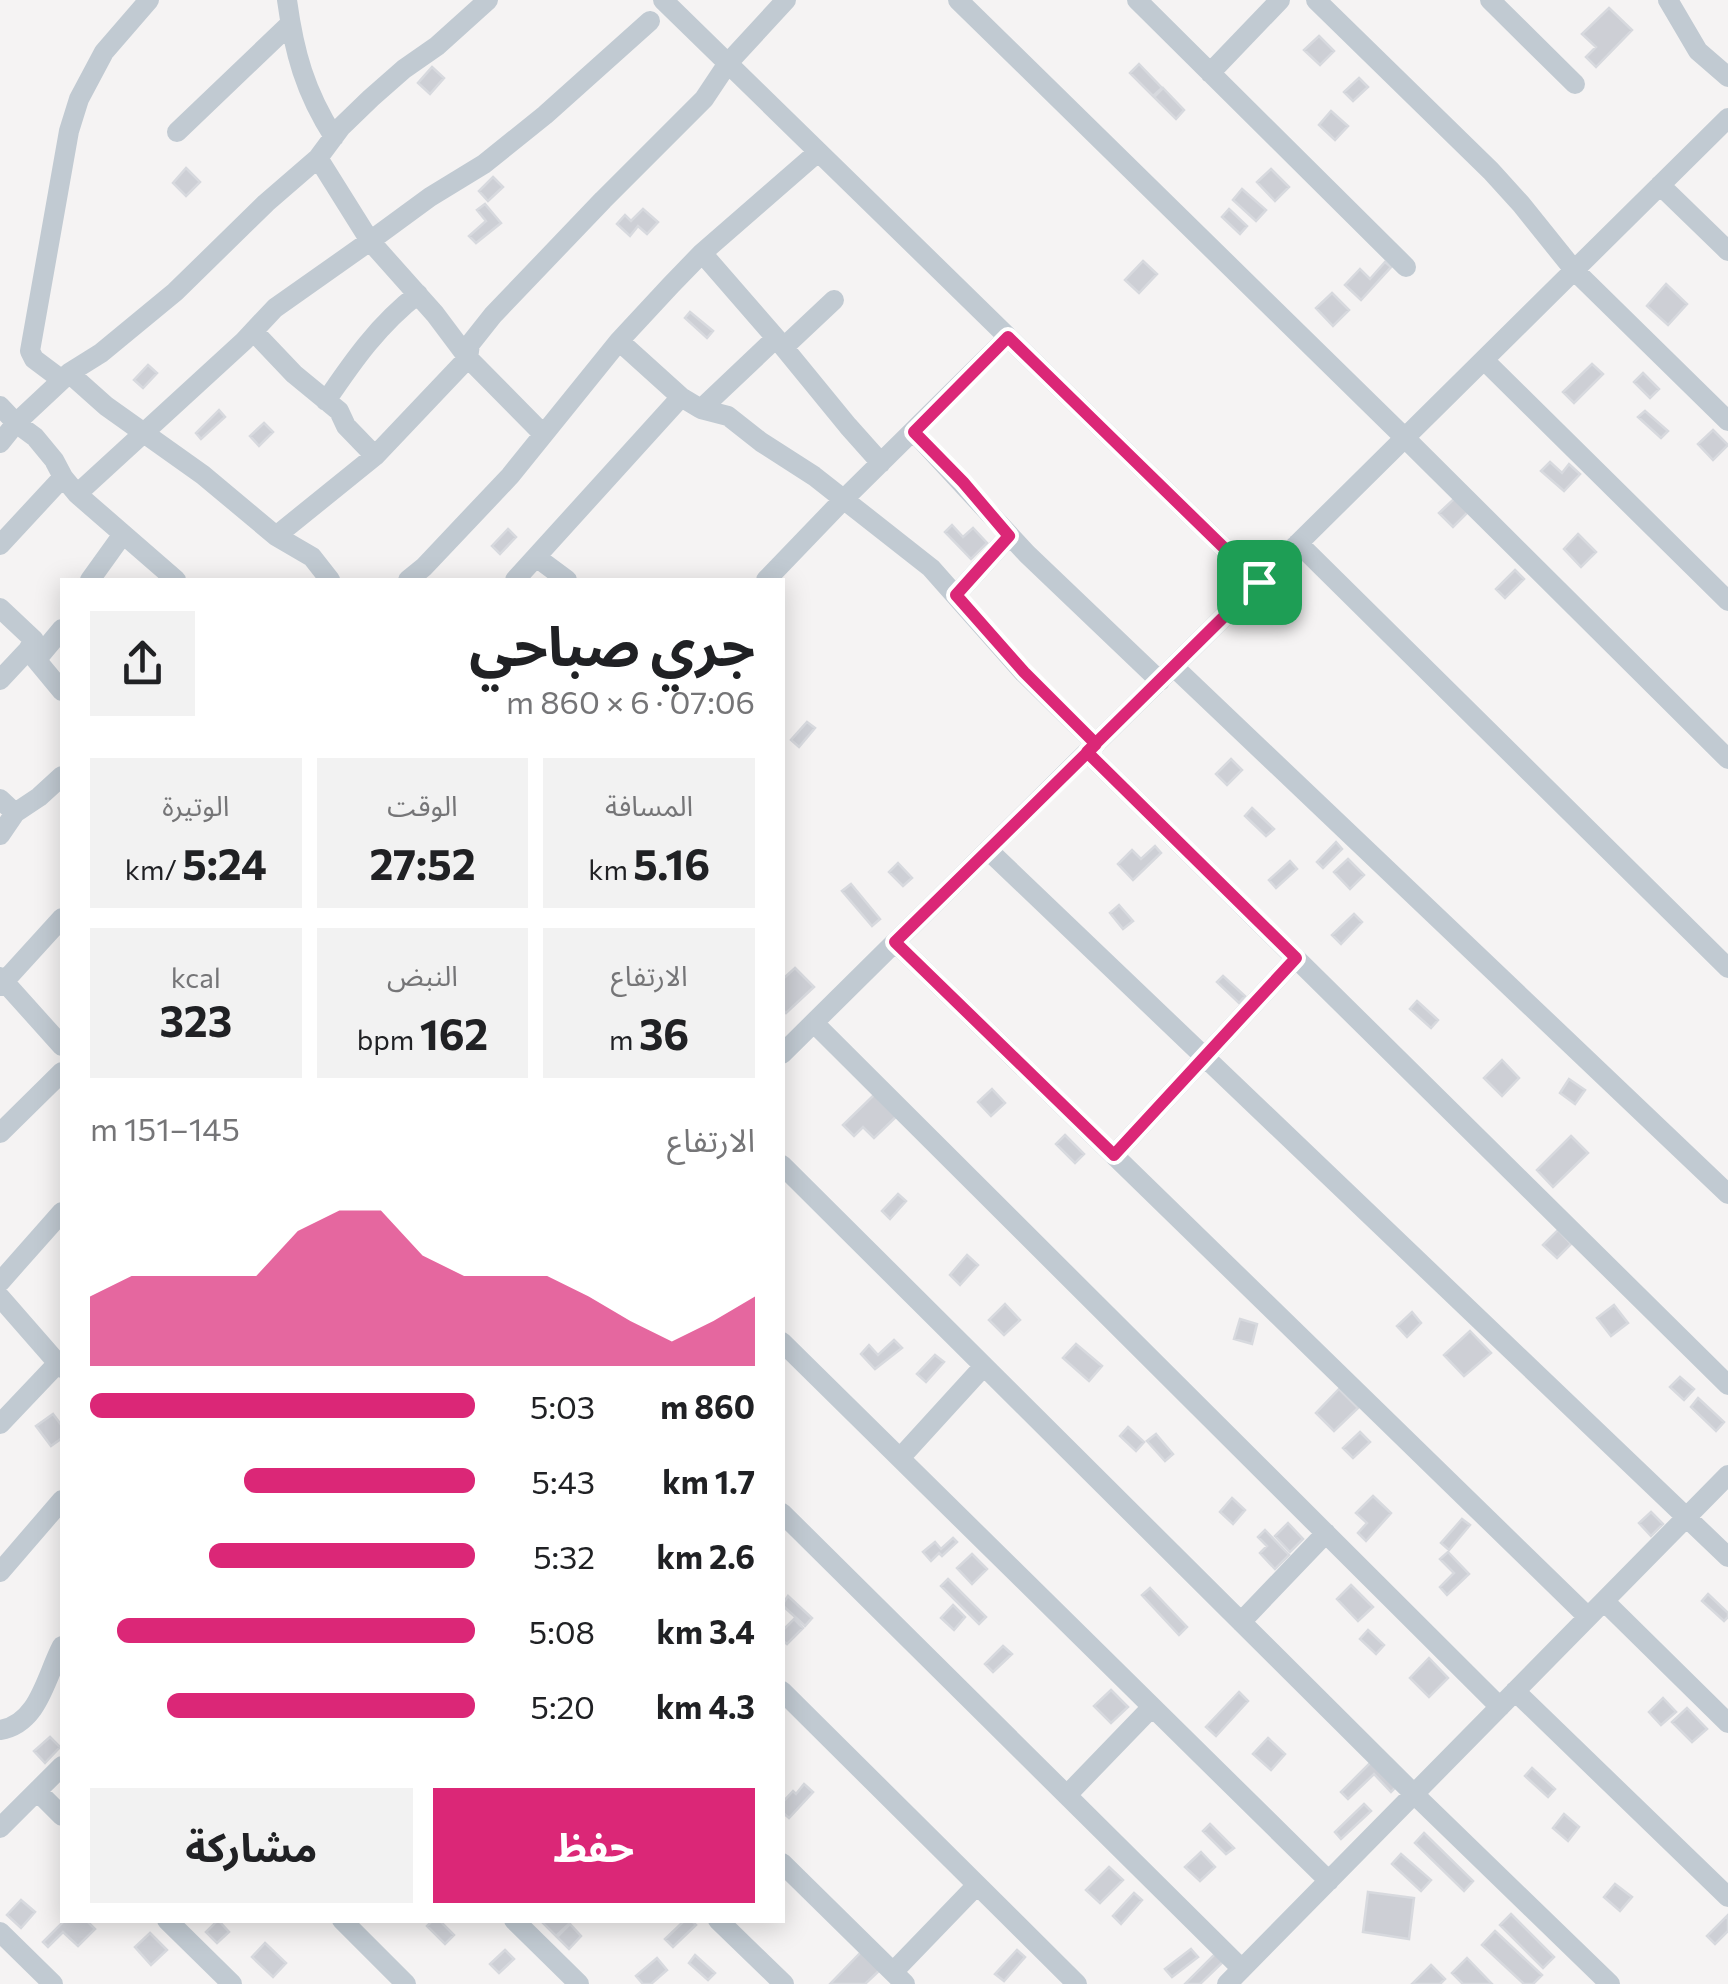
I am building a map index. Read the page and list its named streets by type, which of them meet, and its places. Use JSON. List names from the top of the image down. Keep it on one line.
{"page":{"heading":["جري صباحي","07:06 · 6 × 860 m"],"stats":[["المسافة","5.16 km"],["الوقت","27:52"],["الوتيرة","5:24 /km"],["الارتفاع","36 m"],["النبض","162 bpm"],["kcal","323"]],"chart":["الارتفاع","145–151 m"],"list":[{"name":"860 m","note":"5:03"},{"name":"1.7 km","note":"5:43"},{"name":"2.6 km","note":"5:32"},{"name":"3.4 km","note":"5:08"},{"name":"4.3 km","note":"5:20"}],"buttons":["حفظ","مشاركة"]}}
